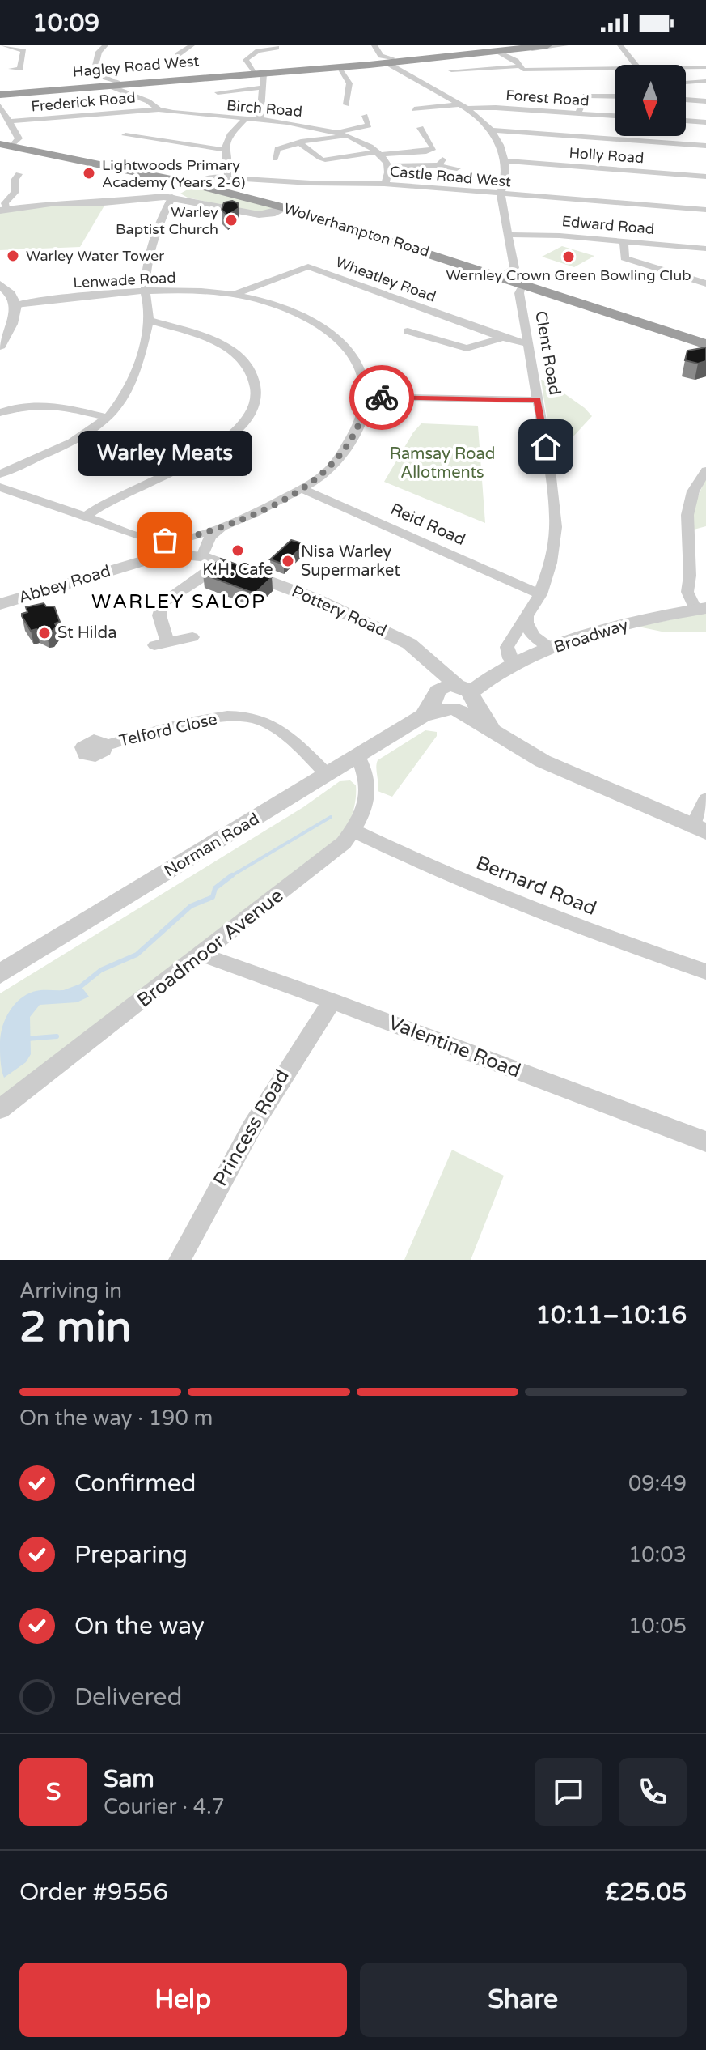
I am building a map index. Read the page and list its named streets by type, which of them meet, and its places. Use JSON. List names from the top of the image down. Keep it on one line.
{"streets":{"highway":["Hagley Road West","Wolverhampton Road"],"street":["Forest Road","Frederick Road","Birch Road","Holly Road","Castle Road West","Edward Road","Wheatley Road","Lenwade Road","Clent Road","Reid Road","Abbey Road","Pottery Road","Broadway","Telford Close","Norman Road","Bernard Road","Broadmoor Avenue","Valentine Road","Princess Road"]},"crossings":[["Hagley Road West","Birch Road"],["Frederick Road","Birch Road"],["Castle Road West","Wolverhampton Road"],["Wolverhampton Road","Clent Road"],["Wheatley Road","Lenwade Road"],["Wheatley Road","Clent Road"],["Clent Road","Reid Road"],["Clent Road","Broadway"],["Abbey Road","Pottery Road"],["Pottery Road","Broadway"],["Pottery Road","Norman Road"],["Broadway","Norman Road"],["Telford Close","Norman Road"],["Norman Road","Broadmoor Avenue"],["Bernard Road","Broadmoor Avenue"],["Broadmoor Avenue","Valentine Road"],["Valentine Road","Princess Road"]],"districts":["WARLEY SALOP"],"parks":["Ramsay Road Allotments"],"places":["Lightwoods Primary Academy (Years 2-6)","Warley Baptist Church","Warley Water Tower","Wernley Crown Green Bowling Club","Warley Meats","K.H. Cafe","Nisa Warley Supermarket","St Hilda"],"north":"bottom","page":{"status":"10:09","bubble":"Warley Meats","heading":["2 min","Arriving in","10:11–10:16"],"panel":["Sam","Courier · 4.7","Order #9556","£25.05"],"bar":"On the way · 190 m","list":[["Confirmed","09:49"],["Preparing","10:03"],["On the way","10:05"],"Delivered"],"round":"S","buttons":["Help","Share"]}}
